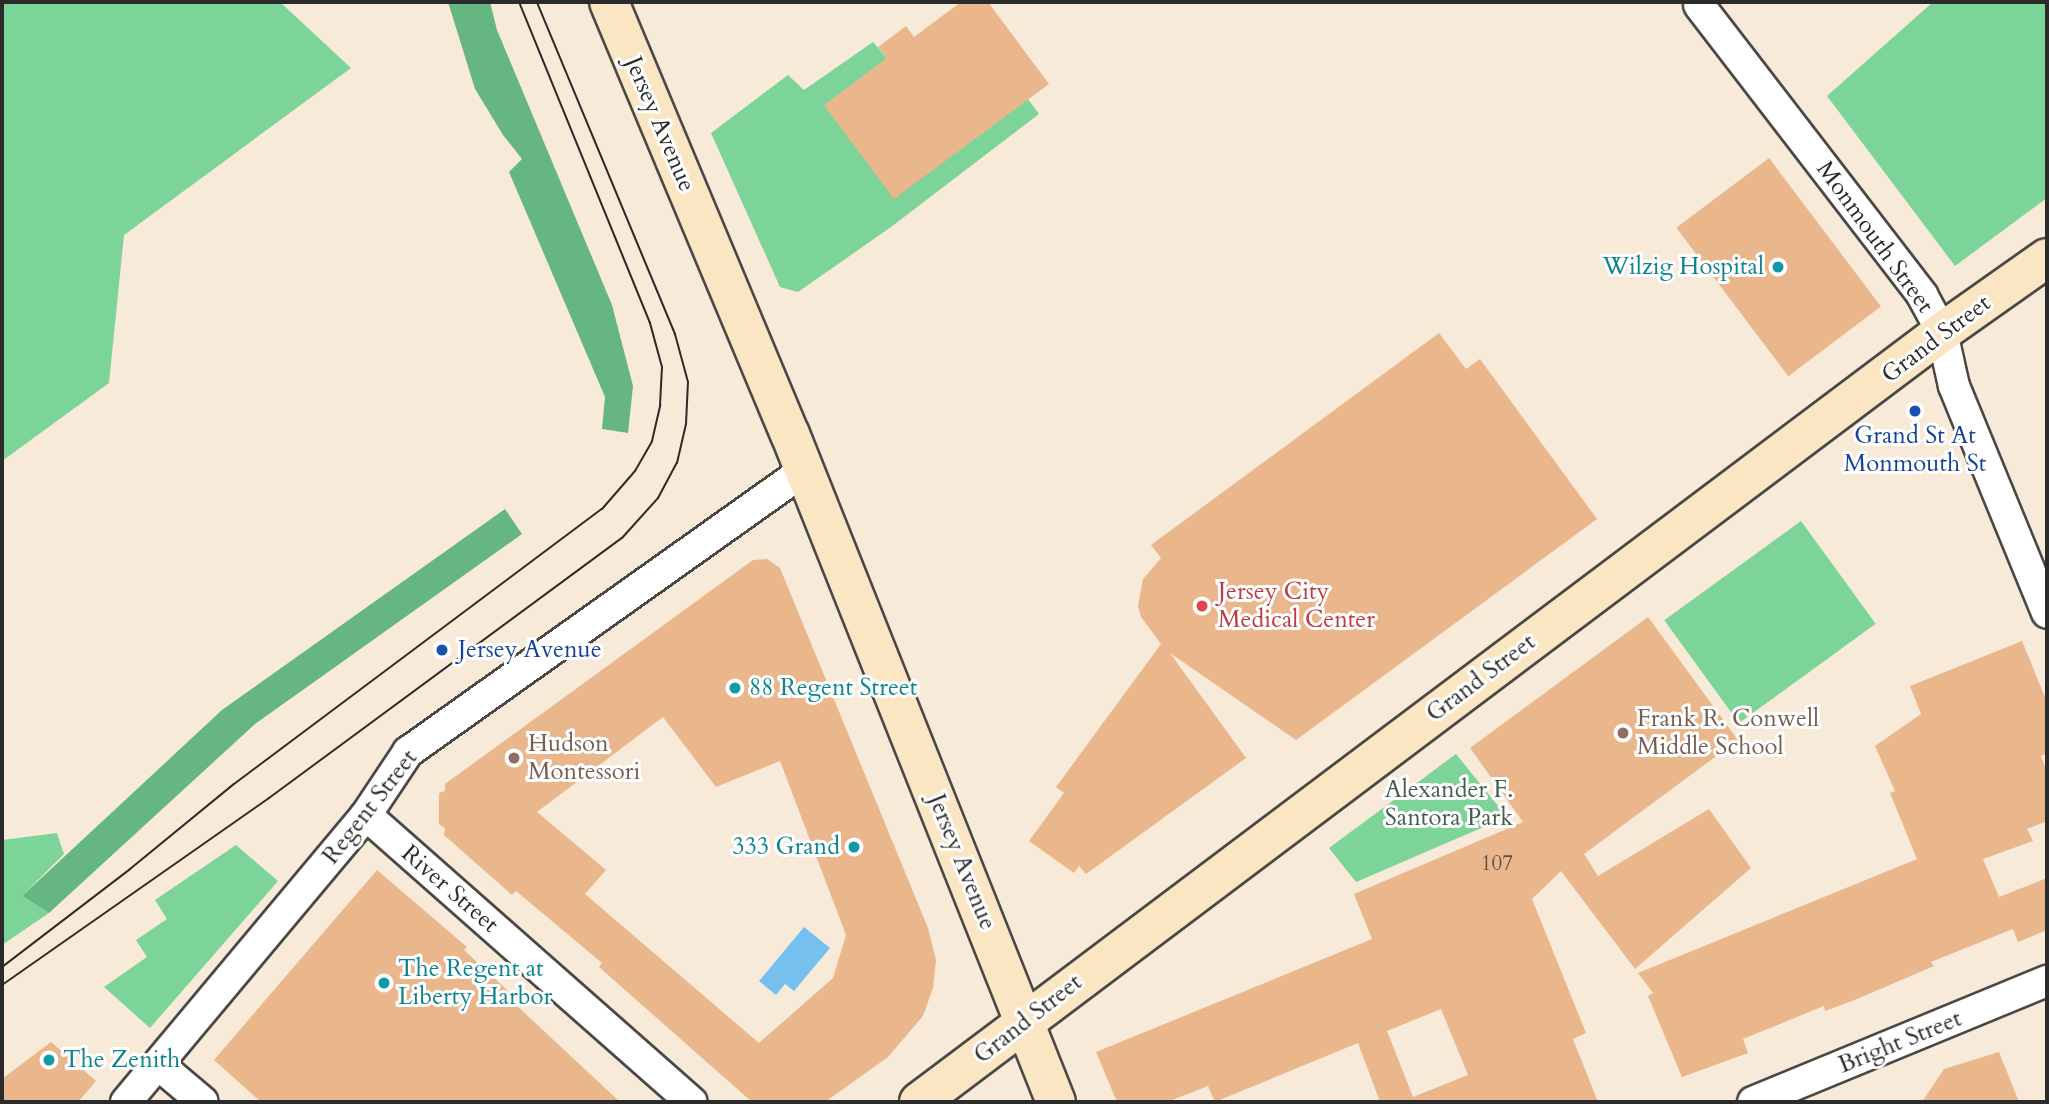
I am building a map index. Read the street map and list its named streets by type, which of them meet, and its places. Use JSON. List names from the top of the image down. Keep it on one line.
{"streets":{"main road":["Jersey Avenue","Grand Street"],"street":["Monmouth Street","Regent Street","River Street","Bright Street"]},"crossings":[["Jersey Avenue","Grand Street"],["Jersey Avenue","Regent Street"],["Monmouth Street","Grand Street"],["Regent Street","River Street"]],"parks":["Alexander F. Santora Park"],"places":["Wilzig Hospital","Grand St At Monmouth St","Jersey City Medical Center","Jersey Avenue","88 Regent Street","Frank R. Conwell Middle School","Hudson Montessori","333 Grand","The Regent at Liberty Harbor","The Zenith"],"house_numbers":["107"]}
